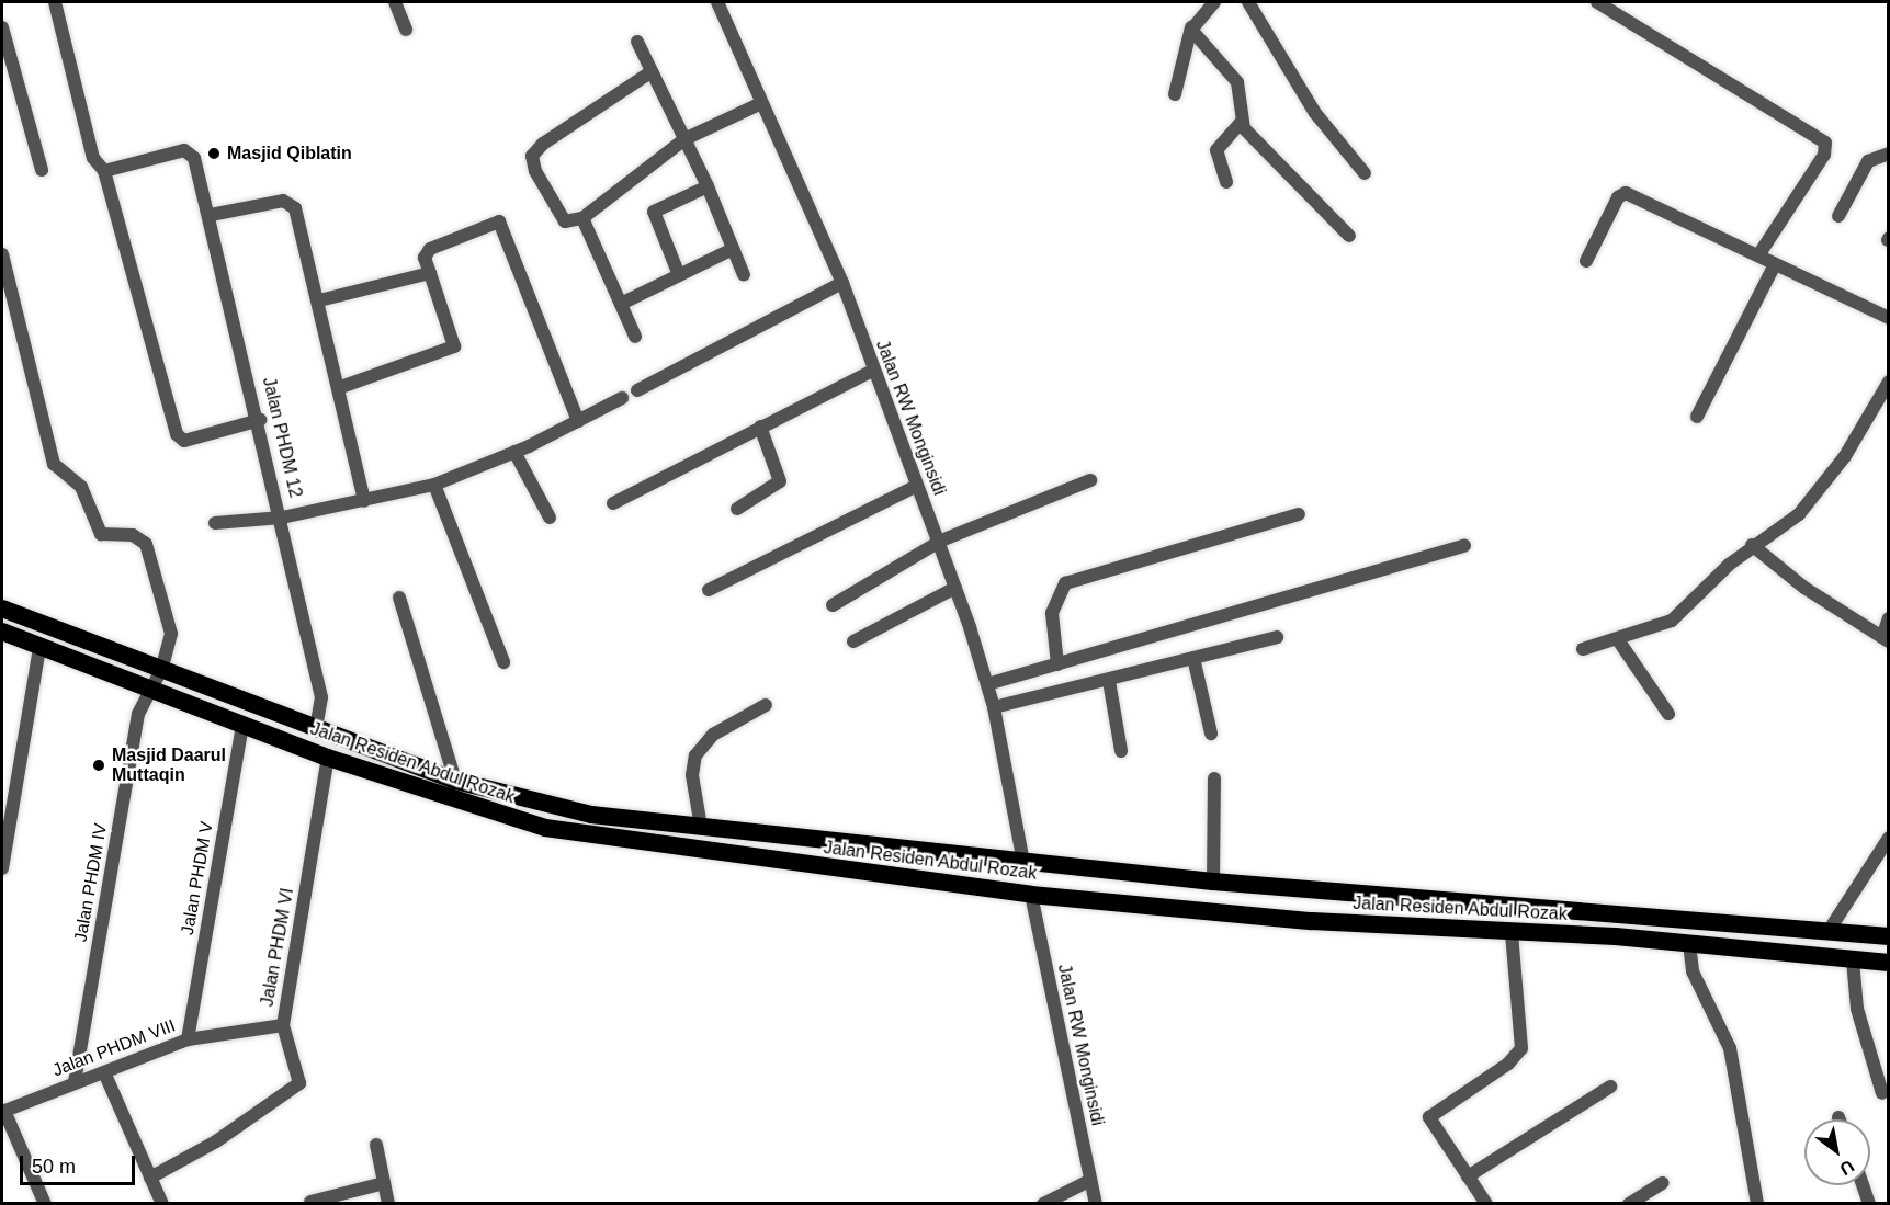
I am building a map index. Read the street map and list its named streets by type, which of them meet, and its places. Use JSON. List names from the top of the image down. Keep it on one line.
{"streets":{"highway":["Jalan Residen Abdul Rozak"],"street":["Jalan RW Monginsidi","Jalan PHDM 12","Jalan PHDM V","Jalan PHDM IV","Jalan PHDM VI","Jalan PHDM VIII"]},"crossings":[["Jalan RW Monginsidi","Jalan Residen Abdul Rozak"],["Jalan PHDM 12","Jalan Residen Abdul Rozak"],["Jalan Residen Abdul Rozak","Jalan PHDM V"],["Jalan Residen Abdul Rozak","Jalan PHDM IV"],["Jalan Residen Abdul Rozak","Jalan PHDM VI"],["Jalan PHDM V","Jalan PHDM VIII"],["Jalan PHDM IV","Jalan PHDM VIII"],["Jalan PHDM VI","Jalan PHDM VIII"]],"places":["Masjid Qiblatin","Masjid Daarul Muttaqin"],"scale_bar":"50 m","north":"bottom right"}
